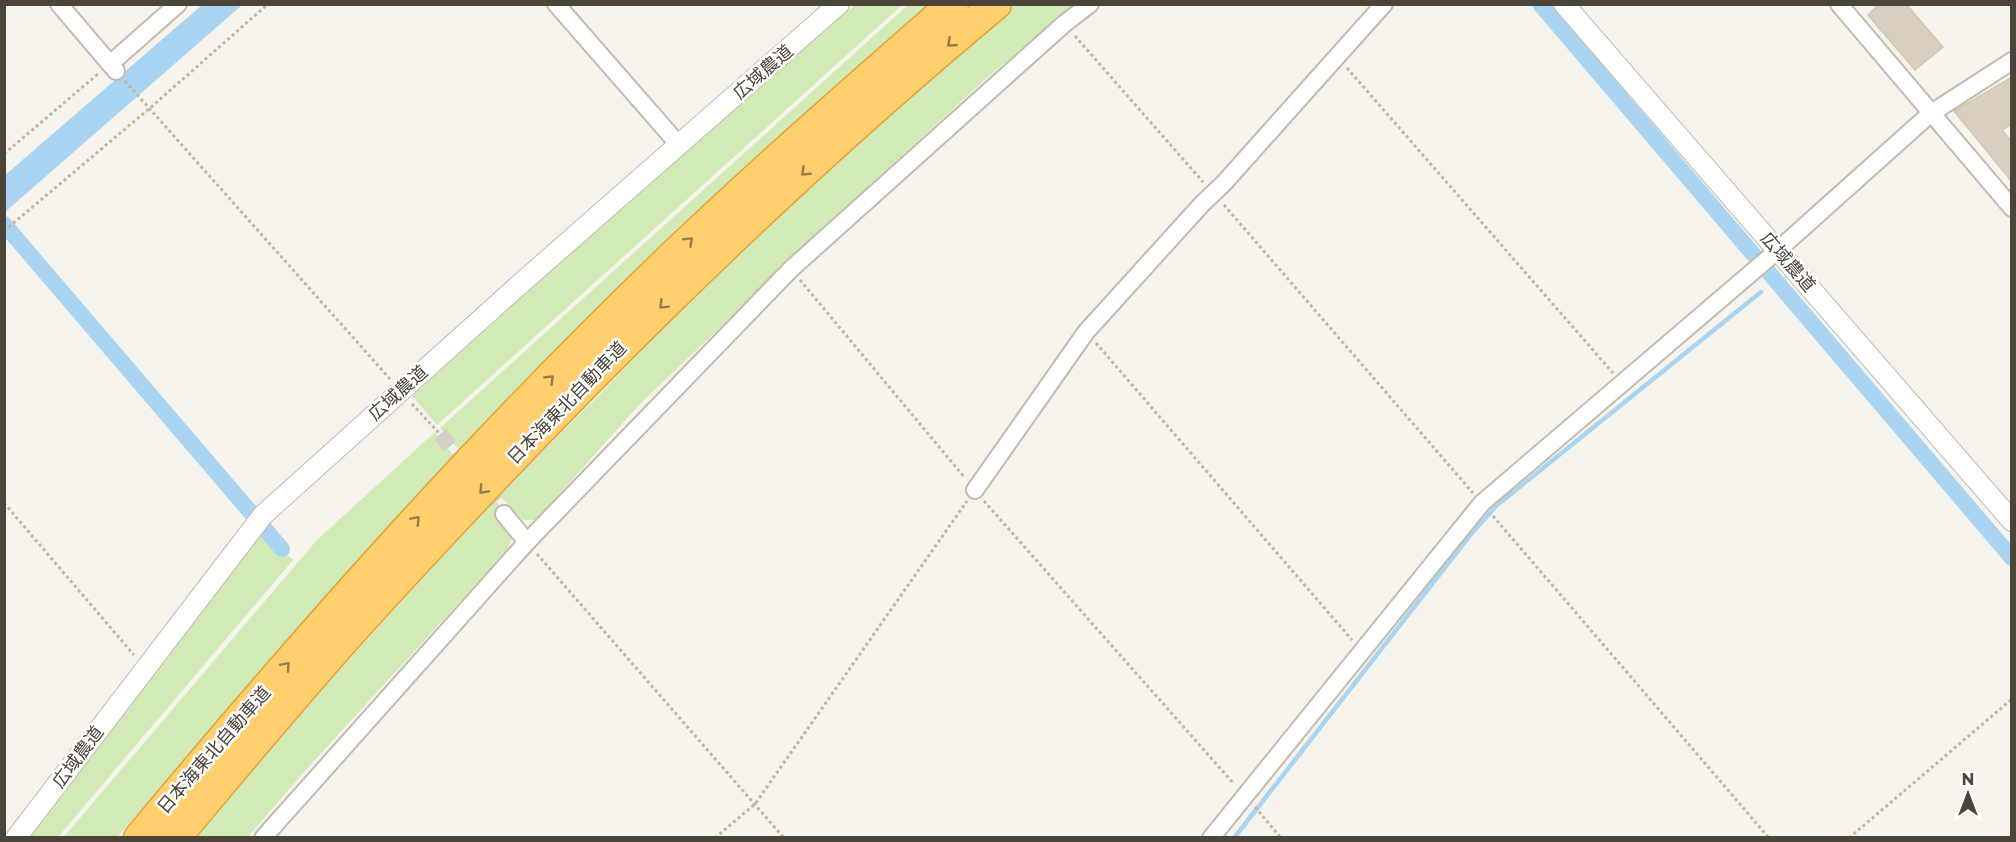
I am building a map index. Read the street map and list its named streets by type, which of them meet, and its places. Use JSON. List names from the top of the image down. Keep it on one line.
{"streets":{"highway":["日本海東北自動車道"],"street":["広域農道"]},"north":"top"}
